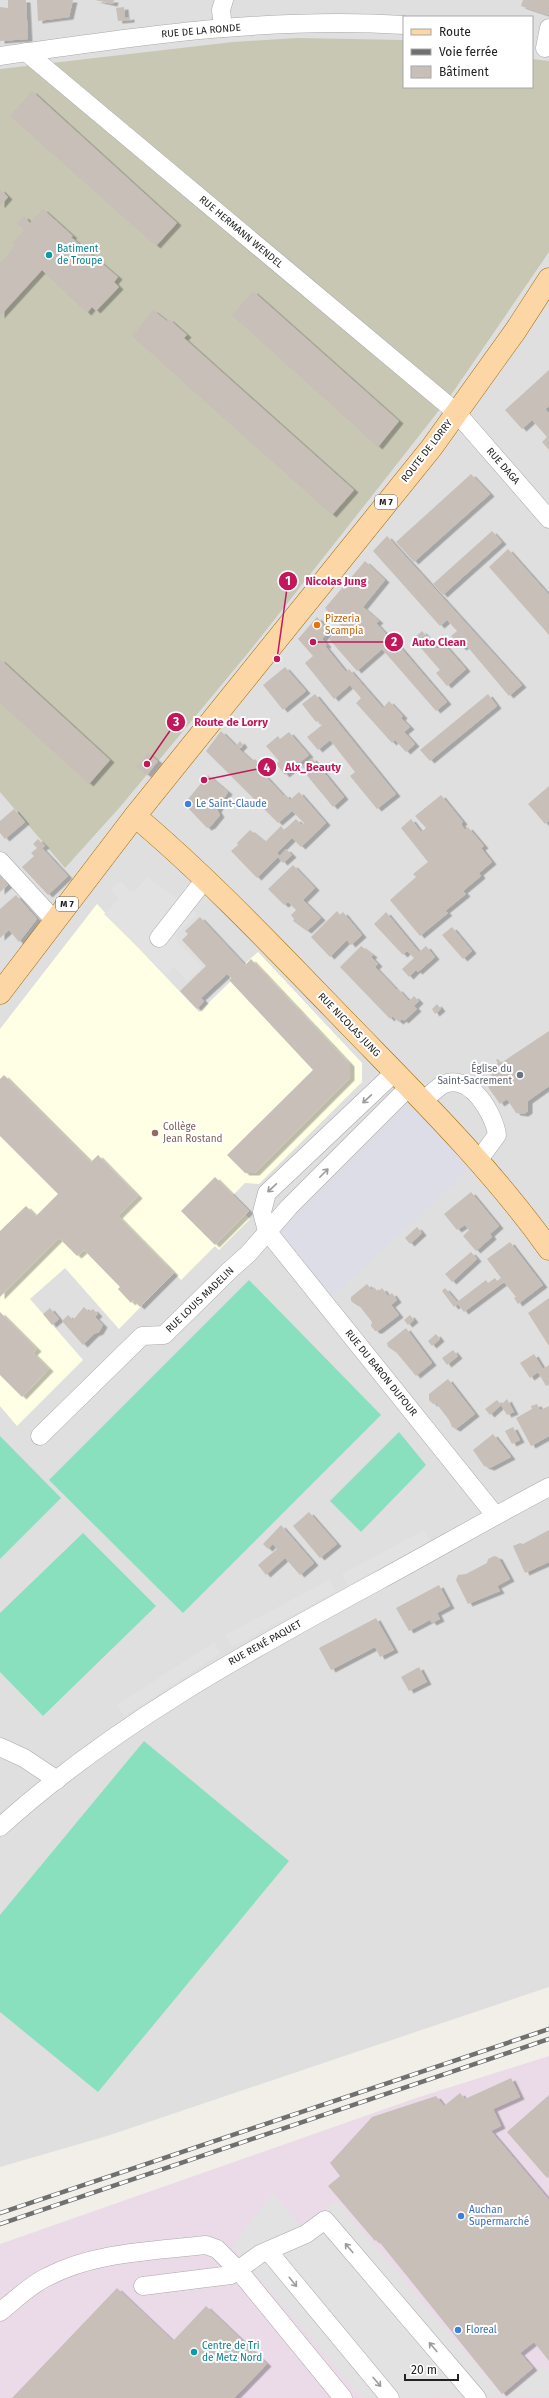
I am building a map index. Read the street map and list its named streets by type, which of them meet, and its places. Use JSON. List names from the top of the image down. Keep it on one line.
{"streets":{"main road":["ROUTE DE LORRY","M 7","RUE NICOLAS JUNG"],"street":["RUE DE LA RONDE","RUE HERMANN WENDEL","RUE DAGA","RUE LOUIS MADELIN","RUE DU BARON DUFOUR","RUE RENÉ PAQUET"]},"crossings":[["RUE DE LA RONDE","RUE HERMANN WENDEL"],["RUE HERMANN WENDEL","ROUTE DE LORRY"],["RUE HERMANN WENDEL","RUE DAGA"],["ROUTE DE LORRY","RUE DAGA"],["ROUTE DE LORRY","RUE NICOLAS JUNG"],["RUE NICOLAS JUNG","RUE LOUIS MADELIN"],["RUE LOUIS MADELIN","RUE DU BARON DUFOUR"],["RUE DU BARON DUFOUR","RUE RENÉ PAQUET"]],"places":["Batiment de Troupe","Pizzeria Scampia","Auto Clean","Nicolas Jung","Route de Lorry","Alx_Beauty","Le Saint-Claude","Église du Saint-Sacrement","Collège Jean Rostand","Auchan Supermarché","Floreal","Centre de Tri de Metz Nord"],"legend":["Route","Voie ferrée","Bâtiment"],"scale_bar":"20 m"}
